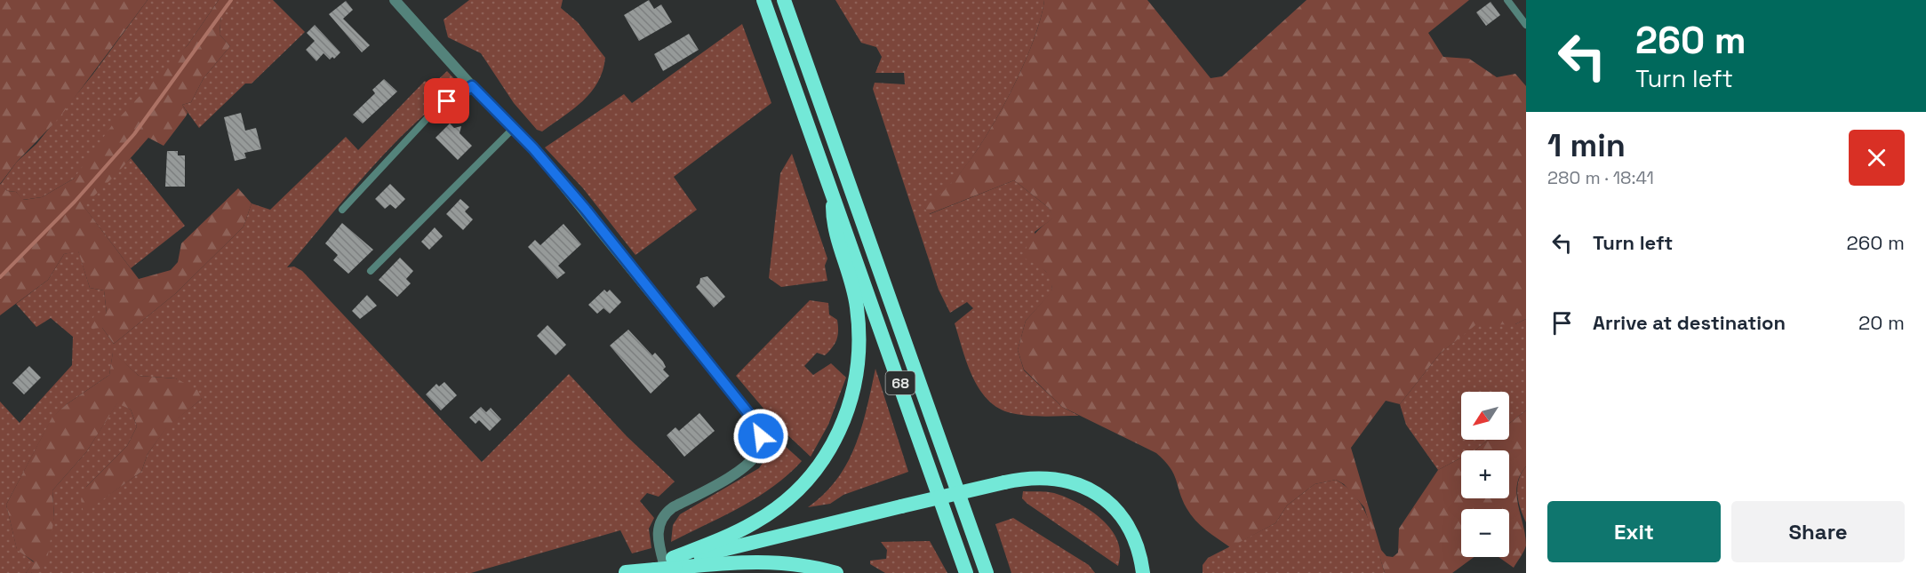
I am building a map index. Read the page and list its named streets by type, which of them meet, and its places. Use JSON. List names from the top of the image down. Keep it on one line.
{"streets":{"highway":["68"]},"north":"bottom left","page":{"turn":["260 m","Turn left"],"heading":["1 min","280 m · 18:41"],"list":[{"name":"Turn left","value":"260 m"},{"name":"Arrive at destination","value":"20 m"}],"map_buttons":["+","−"],"buttons":["Exit","Share"]}}
